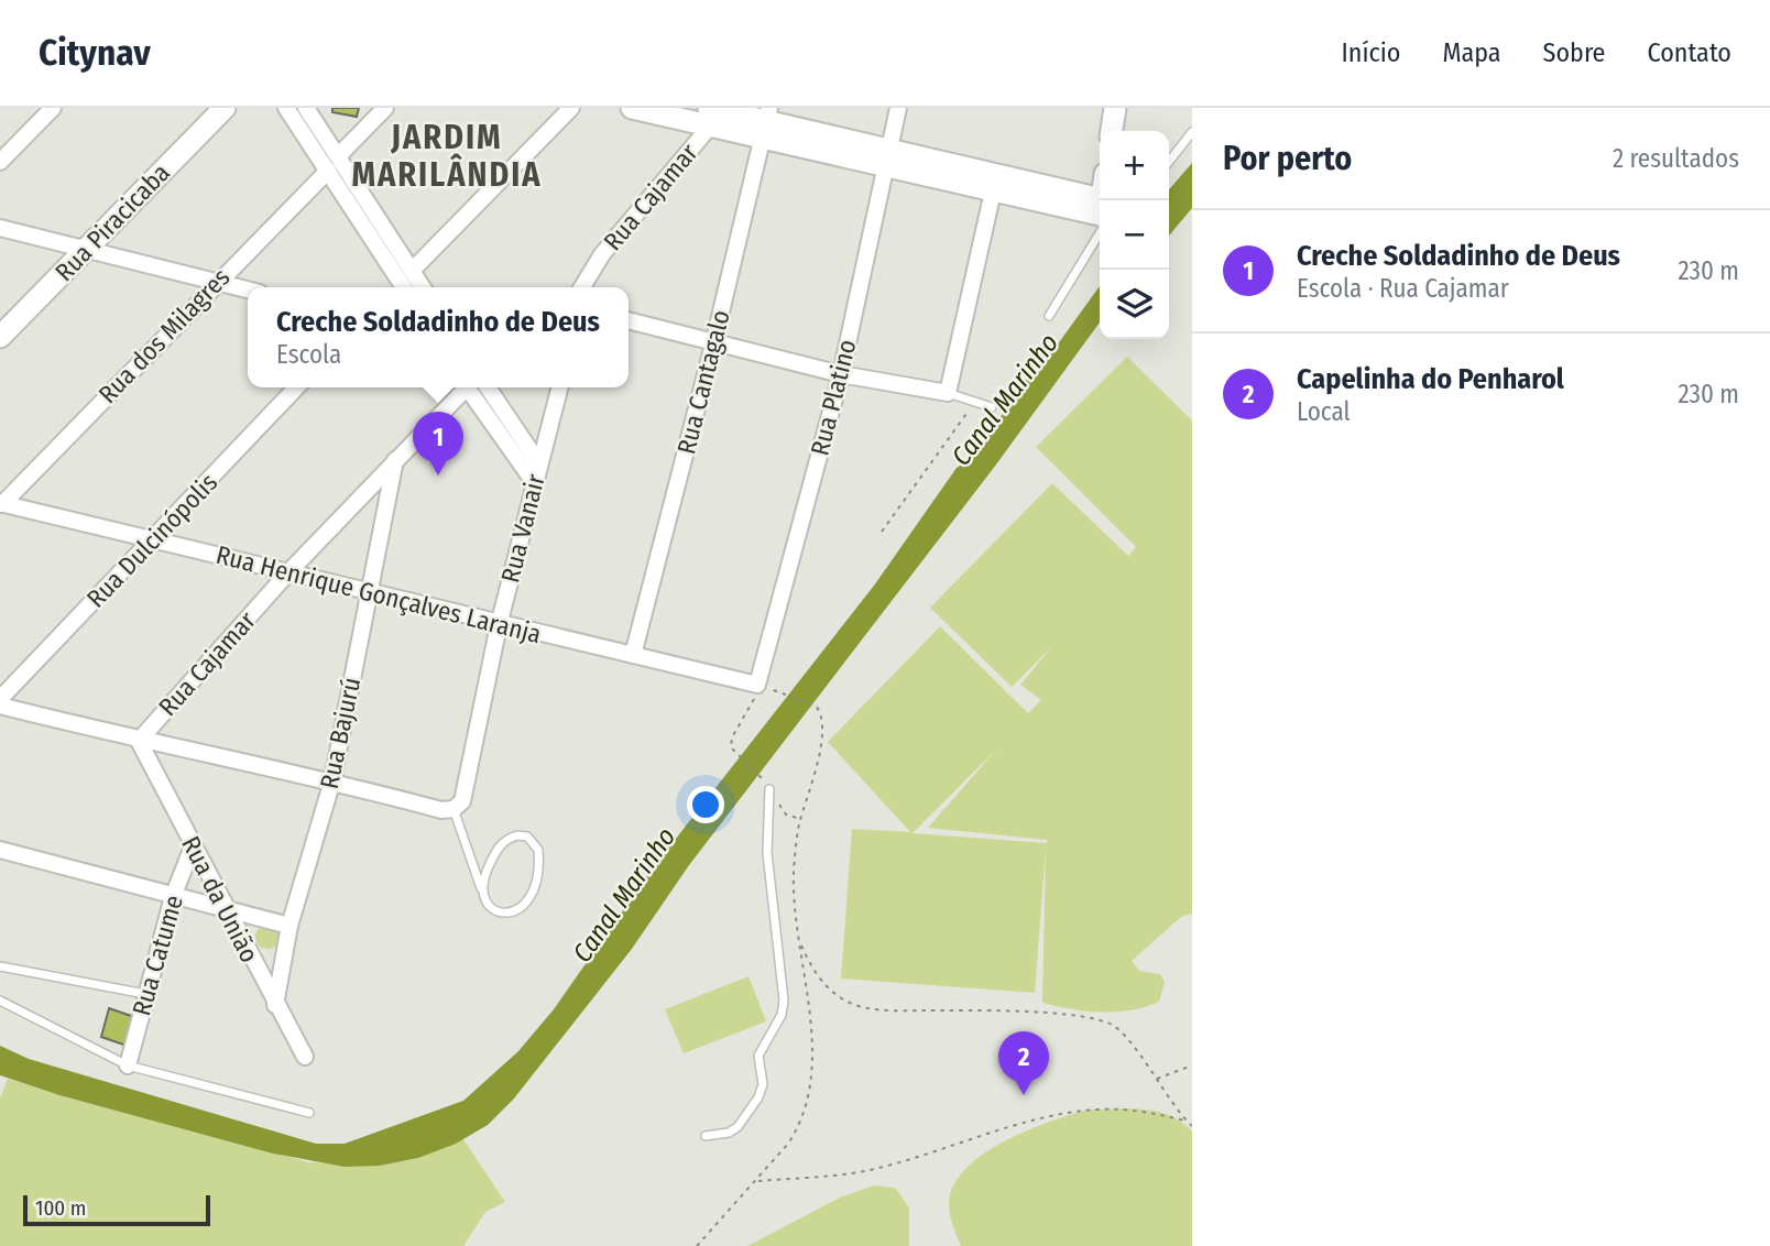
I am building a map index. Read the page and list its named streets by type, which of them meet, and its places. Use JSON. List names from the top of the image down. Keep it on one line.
{"streets":{"street":["Rua Cajamar","Rua Piracicaba","Rua dos Milagres","Rua Cantagalo","Rua Platino","Rua Vanair","Rua Dulcinópolis","Rua Henrique Gonçalves Laranja","Rua Bajurú","Rua da União","Rua Catume"]},"crossings":[["Rua Cajamar","Rua Henrique Gonçalves Laranja"],["Rua Cajamar","Rua Bajurú"],["Rua Cajamar","Rua da União"],["Rua dos Milagres","Rua Henrique Gonçalves Laranja"],["Rua Cantagalo","Rua Henrique Gonçalves Laranja"],["Rua Platino","Rua Henrique Gonçalves Laranja"],["Rua Vanair","Rua Henrique Gonçalves Laranja"],["Rua Dulcinópolis","Rua Henrique Gonçalves Laranja"],["Rua Henrique Gonçalves Laranja","Rua Bajurú"],["Rua Bajurú","Rua da União"],["Rua da União","Rua Catume"]],"districts":["JARDIM MARILÂNDIA"],"water":["Canal Marinho"],"scale_bar":"100 m","page":{"header":"Citynav","nav":["Início","Mapa","Sobre","Contato"],"heading":["Por perto","2 resultados"],"map_buttons":["+","−"],"list":[{"mark":"1","name":"Creche Soldadinho de Deus","note":"Escola · Rua Cajamar","value":"230 m"},{"mark":"2","name":"Capelinha do Penharol","note":"Local","value":"230 m"}],"popup":["Creche Soldadinho de Deus","Escola"],"pins":["1","2"],"scale":"100 m"}}
